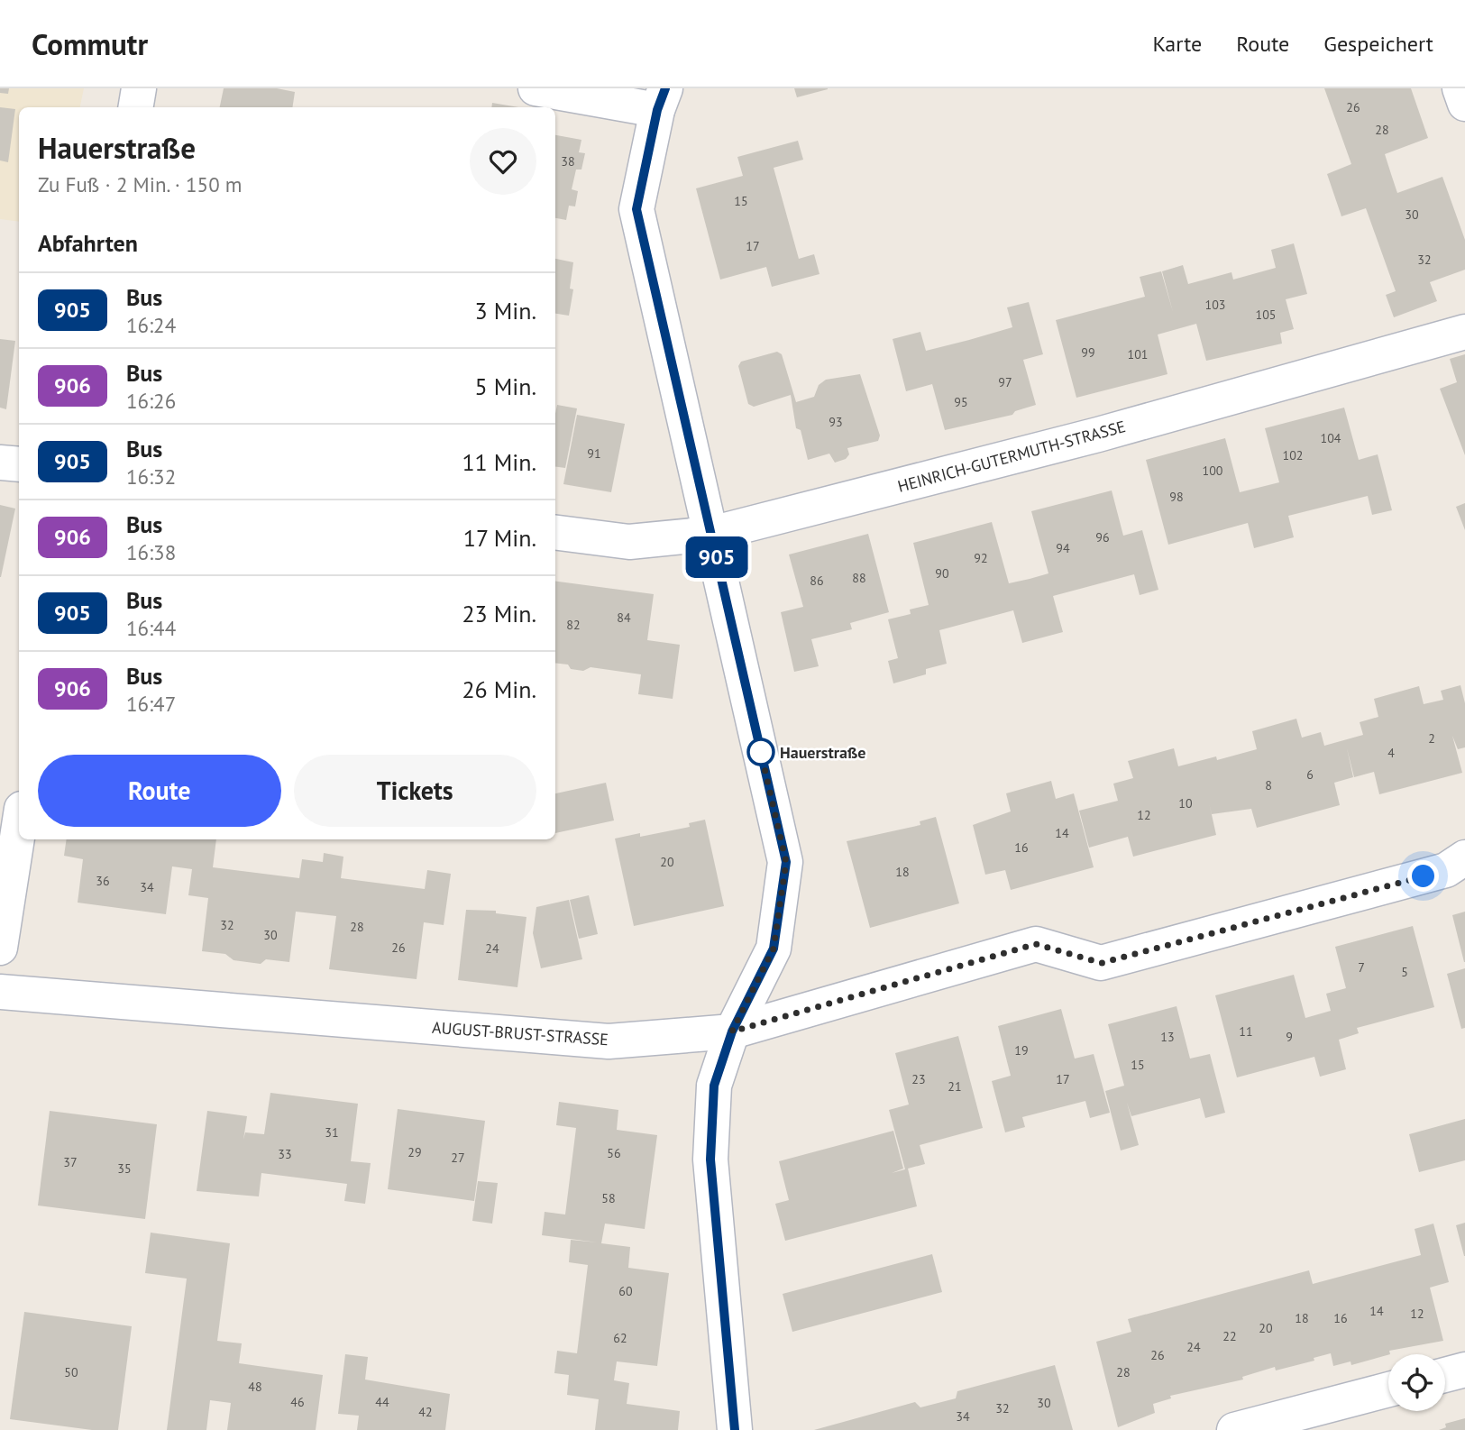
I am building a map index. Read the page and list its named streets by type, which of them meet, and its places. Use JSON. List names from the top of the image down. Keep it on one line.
{"streets":{"street":["HEINRICH-GUTERMUTH-STRASSE","AUGUST-BRUST-STRASSE"]},"places":["Hauerstraße"],"lines":["bus line 905"],"house_numbers":["26","28","38","15","30","17","32","103","105","99","101","97","95","93","104","91","102","100","98","96","94","92","90","88","86","84","82","2","4","6","8","10","12","14","16","20","18","36","34","32","28","30","26","24","7","5","11","13","9","19","15","23","17","21","31","29","56","33","27","37","35","58","60","14","12","18","16","20","22","62","24","26","50","28","48","46","44","30","32","42","34"],"page":{"header":"Commutr","nav":["Karte","Route","Gespeichert"],"on_map":"905","heading":[["Hauerstraße","Zu Fuß · 2 Min. · 150 m"],"Abfahrten"],"list":[{"mark":"905","name":"Bus","note":"16:24","value":"3 Min."},{"mark":"906","name":"Bus","note":"16:26","value":"5 Min."},{"mark":"905","name":"Bus","note":"16:32","value":"11 Min."},{"mark":"906","name":"Bus","note":"16:38","value":"17 Min."},{"mark":"905","name":"Bus","note":"16:44","value":"23 Min."},{"mark":"906","name":"Bus","note":"16:47","value":"26 Min."}],"buttons":["Route","Tickets"]}}
